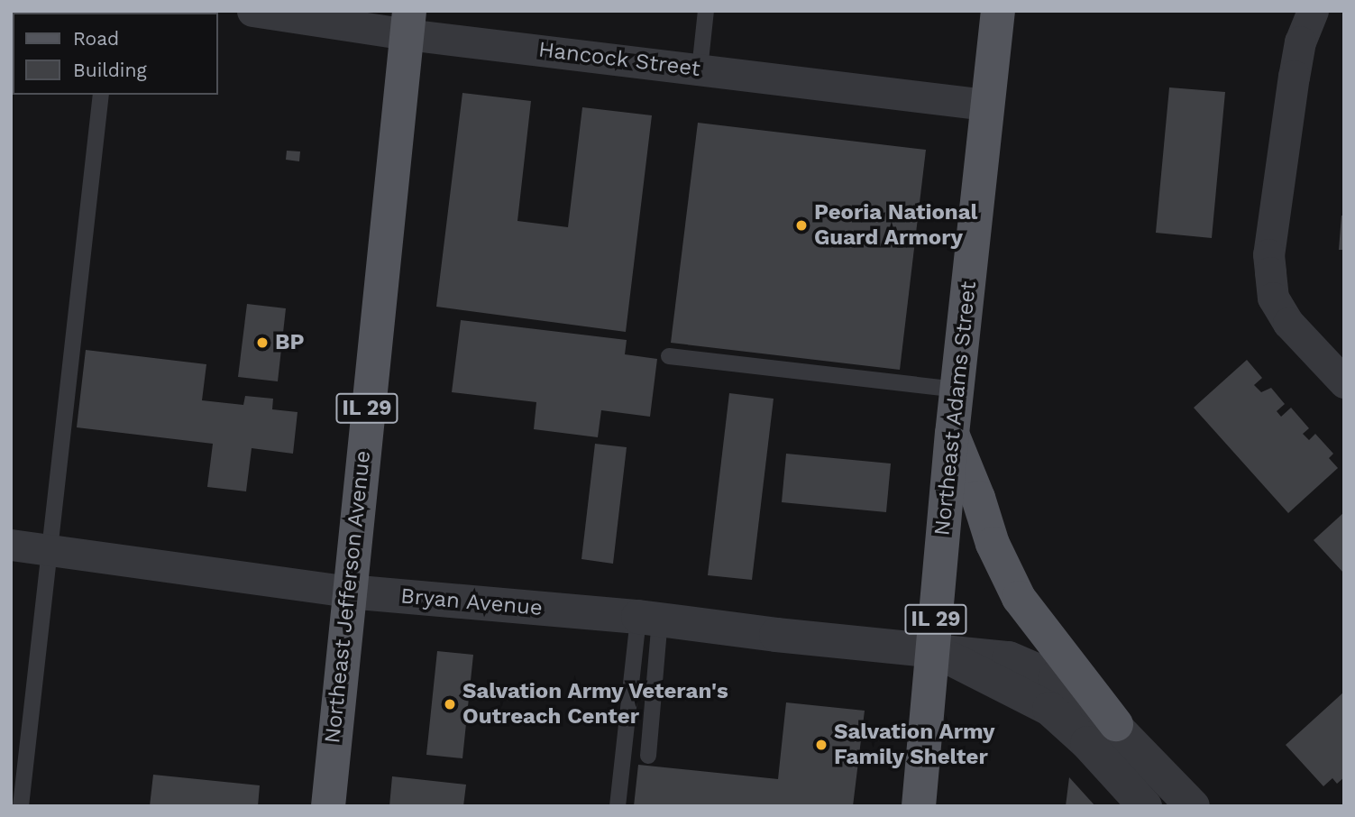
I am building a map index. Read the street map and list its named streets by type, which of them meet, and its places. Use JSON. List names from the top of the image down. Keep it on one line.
{"streets":{"main road":["IL 29","Northeast Adams Street","Northeast Jefferson Avenue"],"street":["Hancock Street","Bryan Avenue"]},"crossings":[["Hancock Street","Northeast Adams Street"],["Hancock Street","Northeast Jefferson Avenue"],["Northeast Adams Street","Bryan Avenue"],["Northeast Jefferson Avenue","Bryan Avenue"]],"places":["Peoria National Guard Armory","BP","Salvation Army Veteran's Outreach Center","Salvation Army Family Shelter"],"legend":["Road","Building"]}
